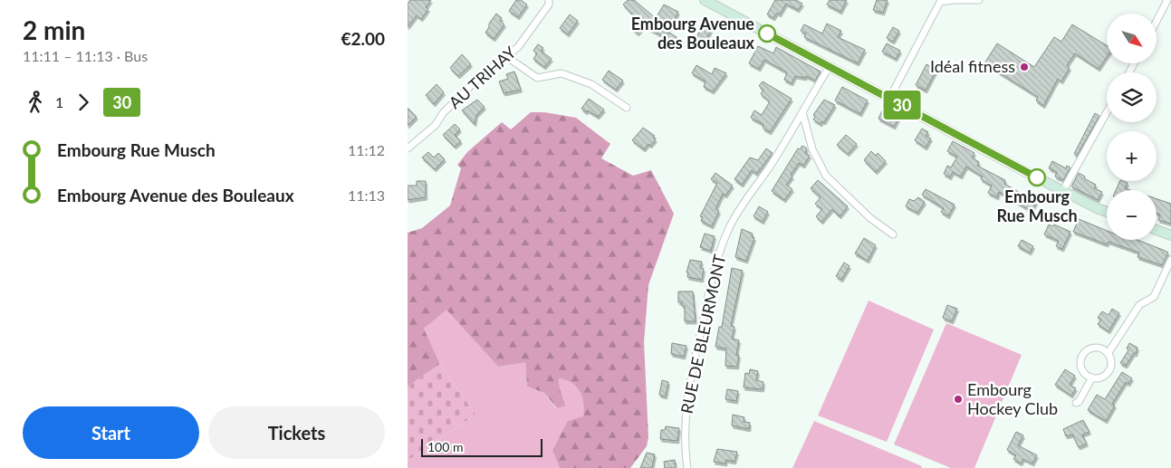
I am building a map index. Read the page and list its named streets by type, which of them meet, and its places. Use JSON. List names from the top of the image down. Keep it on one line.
{"streets":{"street":["AU TRIHAY","RUE DE BLEURMONT"]},"places":["Embourg Avenue des Bouleaux","Idéal fitness","Embourg Rue Musch","Embourg Hockey Club"],"lines":["bus line 30"],"scale_bar":"100 m","north":"bottom right","page":{"heading":["2 min","11:11 – 11:13 · Bus","€2.00"],"on_map":"30","map_buttons":["+","−"],"legs":["1","30"],"list":[{"name":"Embourg Rue Musch","value":"11:12"},{"name":"Embourg Avenue des Bouleaux","value":"11:13"}],"buttons":["Start","Tickets"],"scale":"100 m"}}
